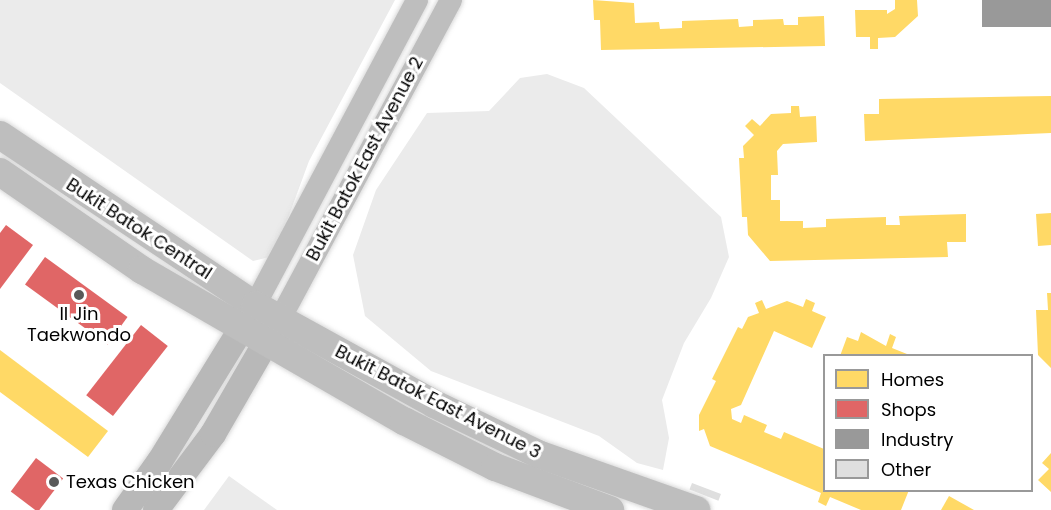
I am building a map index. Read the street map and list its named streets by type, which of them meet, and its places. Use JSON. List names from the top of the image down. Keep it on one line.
{"streets":{"main road":["Bukit Batok Central","Bukit Batok East Avenue 3"],"street":["Bukit Batok East Avenue 2"]},"crossings":[["Bukit Batok East Avenue 2","Bukit Batok Central"],["Bukit Batok East Avenue 2","Bukit Batok East Avenue 3"],["Bukit Batok Central","Bukit Batok East Avenue 3"]],"places":["Il Jin Taekwondo","Texas Chicken"],"legend":["Homes","Shops","Industry","Other"]}
